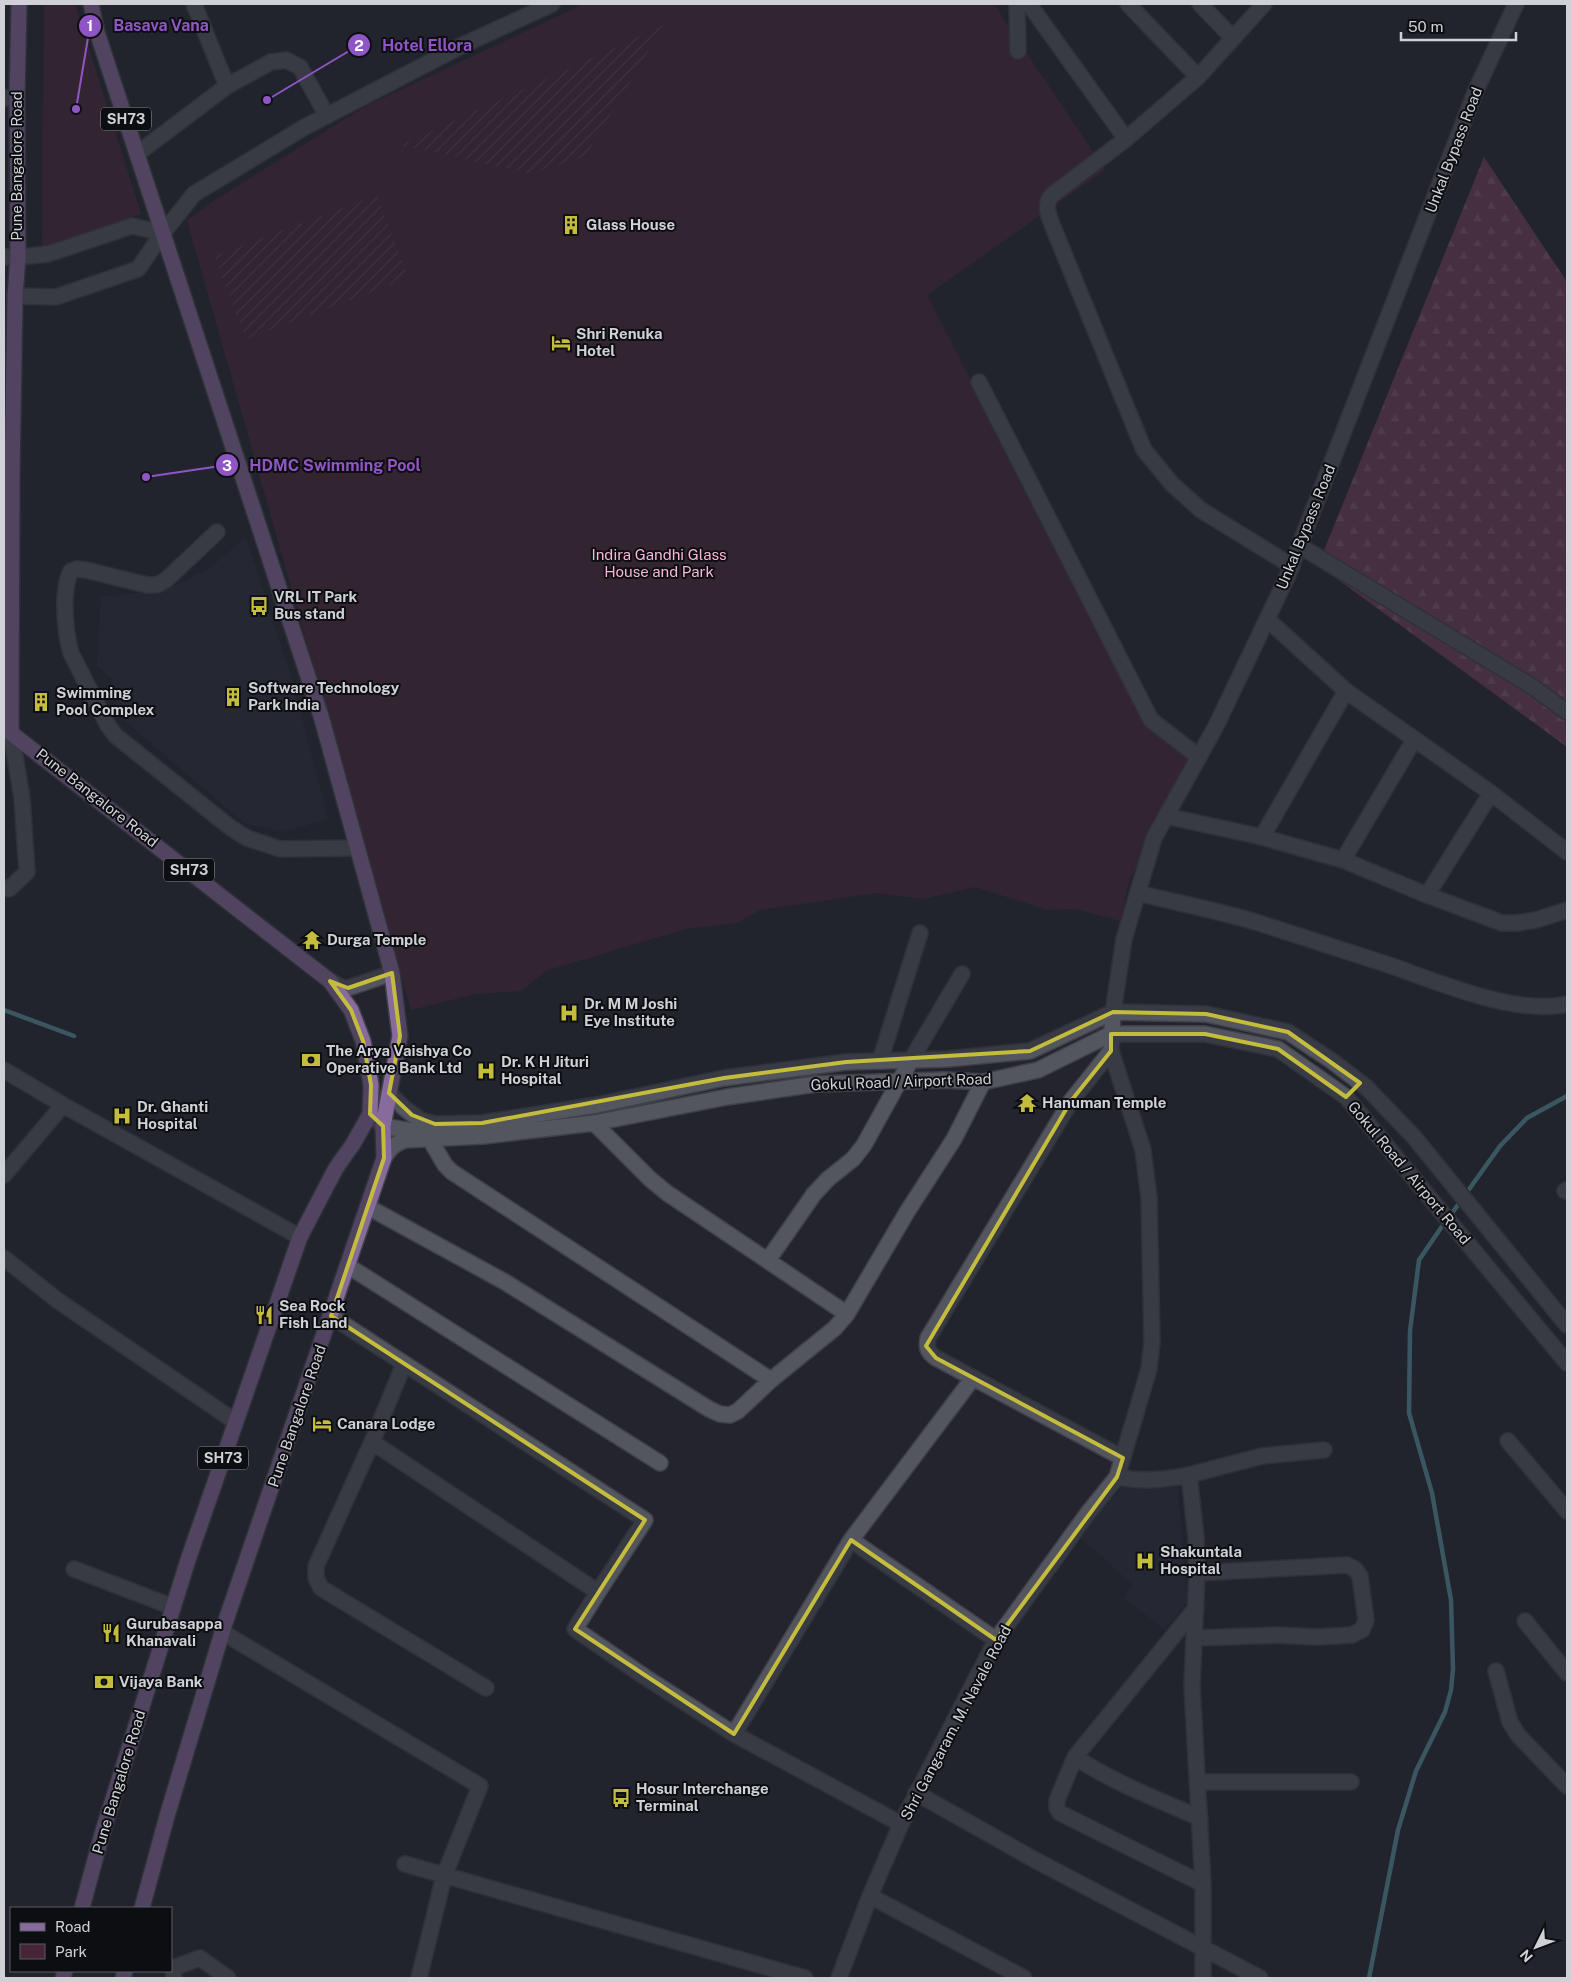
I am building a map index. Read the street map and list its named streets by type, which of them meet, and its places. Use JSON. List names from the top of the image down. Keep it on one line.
{"streets":{"main road":["SH73","Pune Bangalore Road"],"street":["Unkal Bypass Road","Gokul Road / Airport Road","Shri Gangaram. M. Navale Road"]},"crossings":[["SH73","Pune Bangalore Road"],["Unkal Bypass Road","Gokul Road / Airport Road"],["Unkal Bypass Road","Shri Gangaram. M. Navale Road"],["Pune Bangalore Road","Gokul Road / Airport Road"]],"parks":["Indira Gandhi Glass House and Park"],"places":{"other":["Hotel Ellora","Basava Vana","HDMC Swimming Pool"],"building":["Glass House","Software Technology Park India","Swimming Pool Complex"],"hotel":["Shri Renuka Hotel","Canara Lodge"],"bus stop":["VRL IT Park Bus stand","Hosur Interchange Terminal"],"temple":["Durga Temple","Hanuman Temple"],"hospital":["Dr. M M Joshi Eye Institute","Dr. K H Jituri Hospital","Dr. Ghanti Hospital","Shakuntala Hospital"],"bank":["The Arya Vaishya Co Operative Bank Ltd","Vijaya Bank"],"restaurant":["Sea Rock Fish Land","Gurubasappa Khanavali"]},"legend":["Road","Park"],"scale_bar":"50 m","north":"bottom left"}
